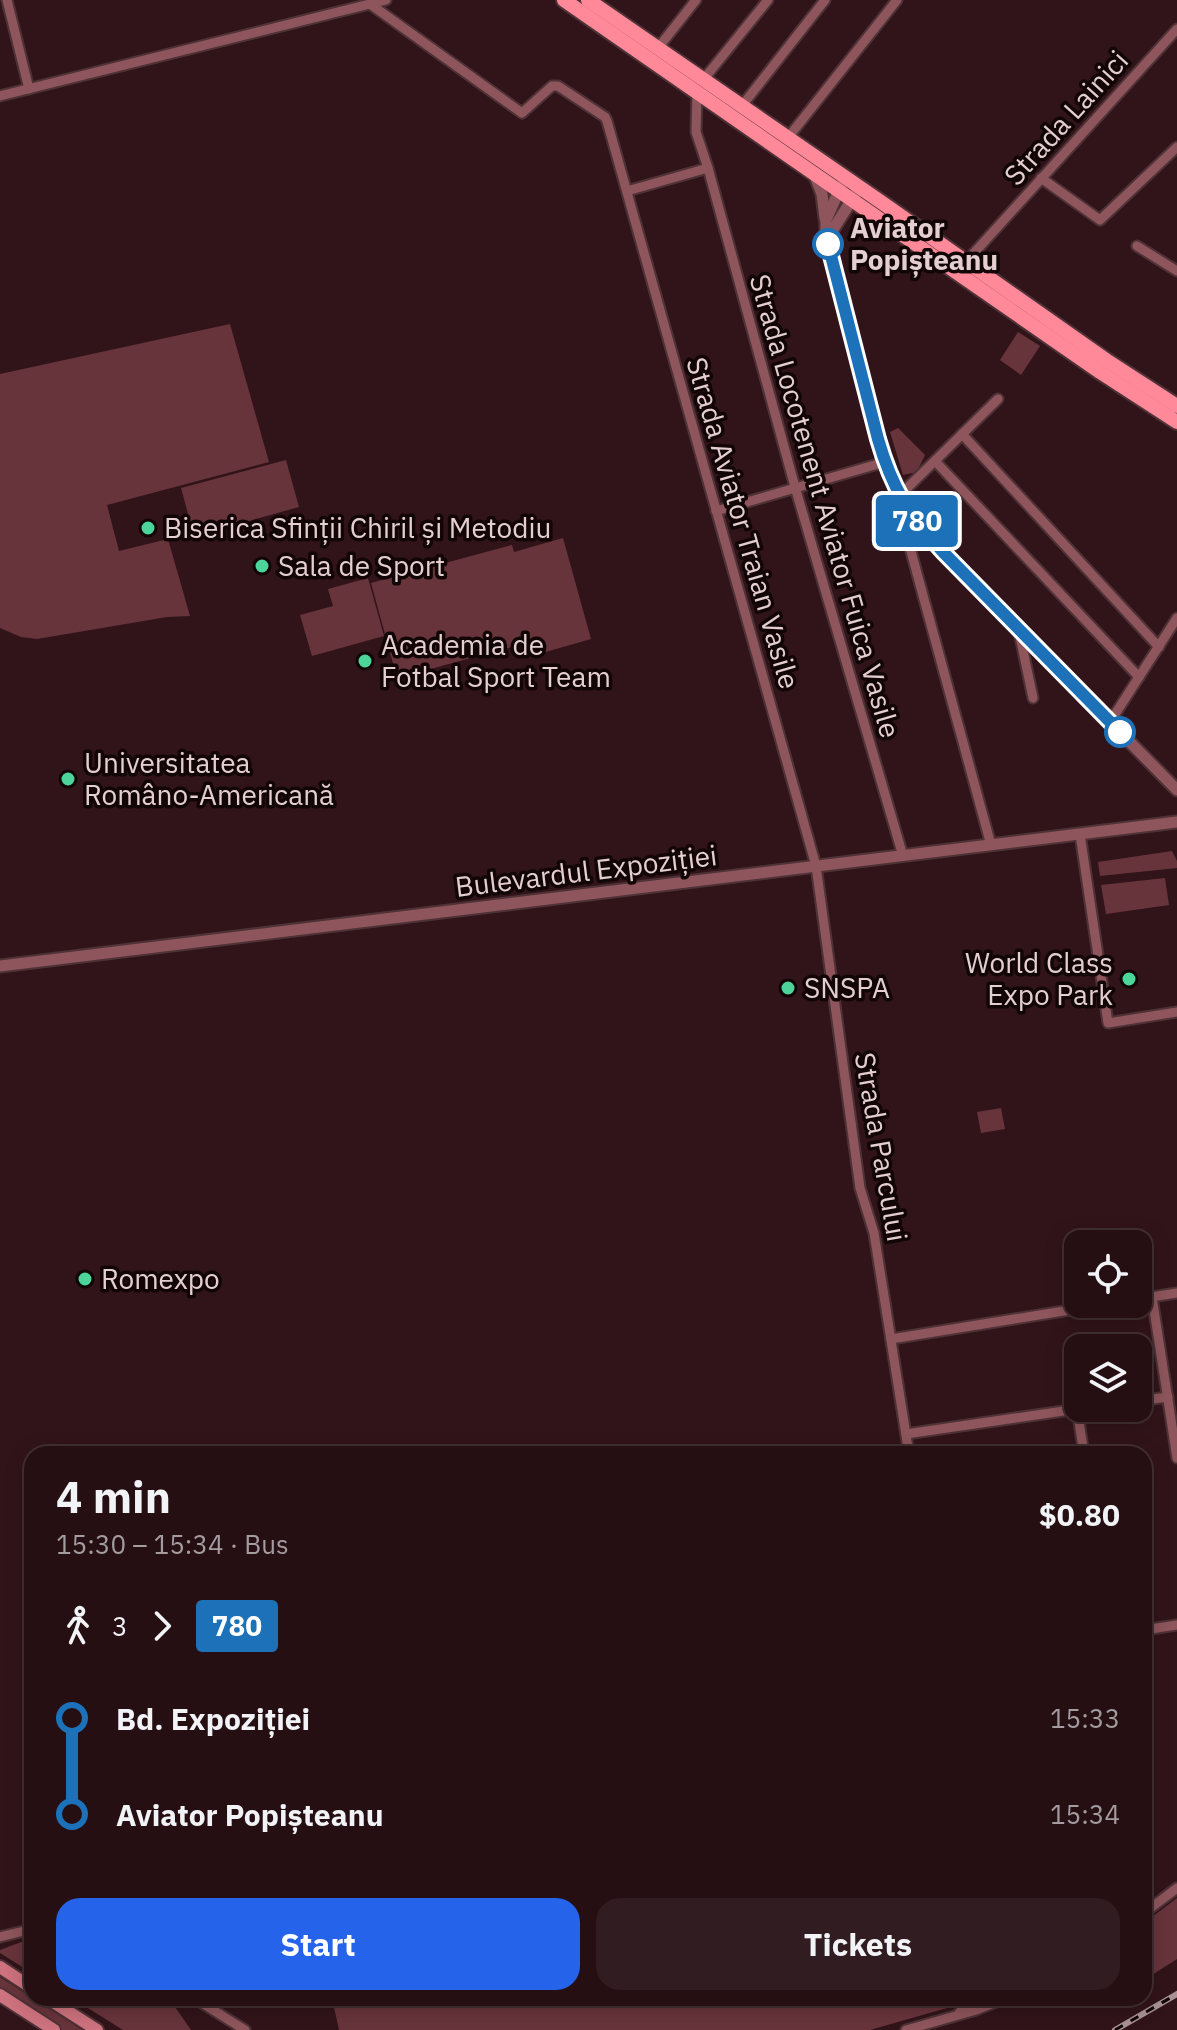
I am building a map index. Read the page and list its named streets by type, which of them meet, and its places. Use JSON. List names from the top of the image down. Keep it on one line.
{"streets":{"street":["Strada Lainici","Strada Locotenent Aviator Fuica Vasile","Strada Aviator Traian Vasile","Bulevardul Expoziției","Strada Parcului"]},"crossings":[["Strada Locotenent Aviator Fuica Vasile","Bulevardul Expoziției"],["Strada Aviator Traian Vasile","Bulevardul Expoziției"],["Strada Aviator Traian Vasile","Strada Parcului"],["Bulevardul Expoziției","Strada Parcului"]],"places":["Aviator Popișteanu","Biserica Sfinții Chiril și Metodiu","Sala de Sport","Academia de Fotbal Sport Team","Universitatea Româno-Americană","World Class Expo Park","SNSPA","Romexpo"],"lines":["bus line 780"],"page":{"on_map":"780","heading":["4 min","15:30 – 15:34 · Bus","$0.80"],"legs":["3","780"],"list":[{"name":"Bd. Expoziției","value":"15:33"},{"name":"Aviator Popișteanu","value":"15:34"}],"buttons":["Start","Tickets"]}}
